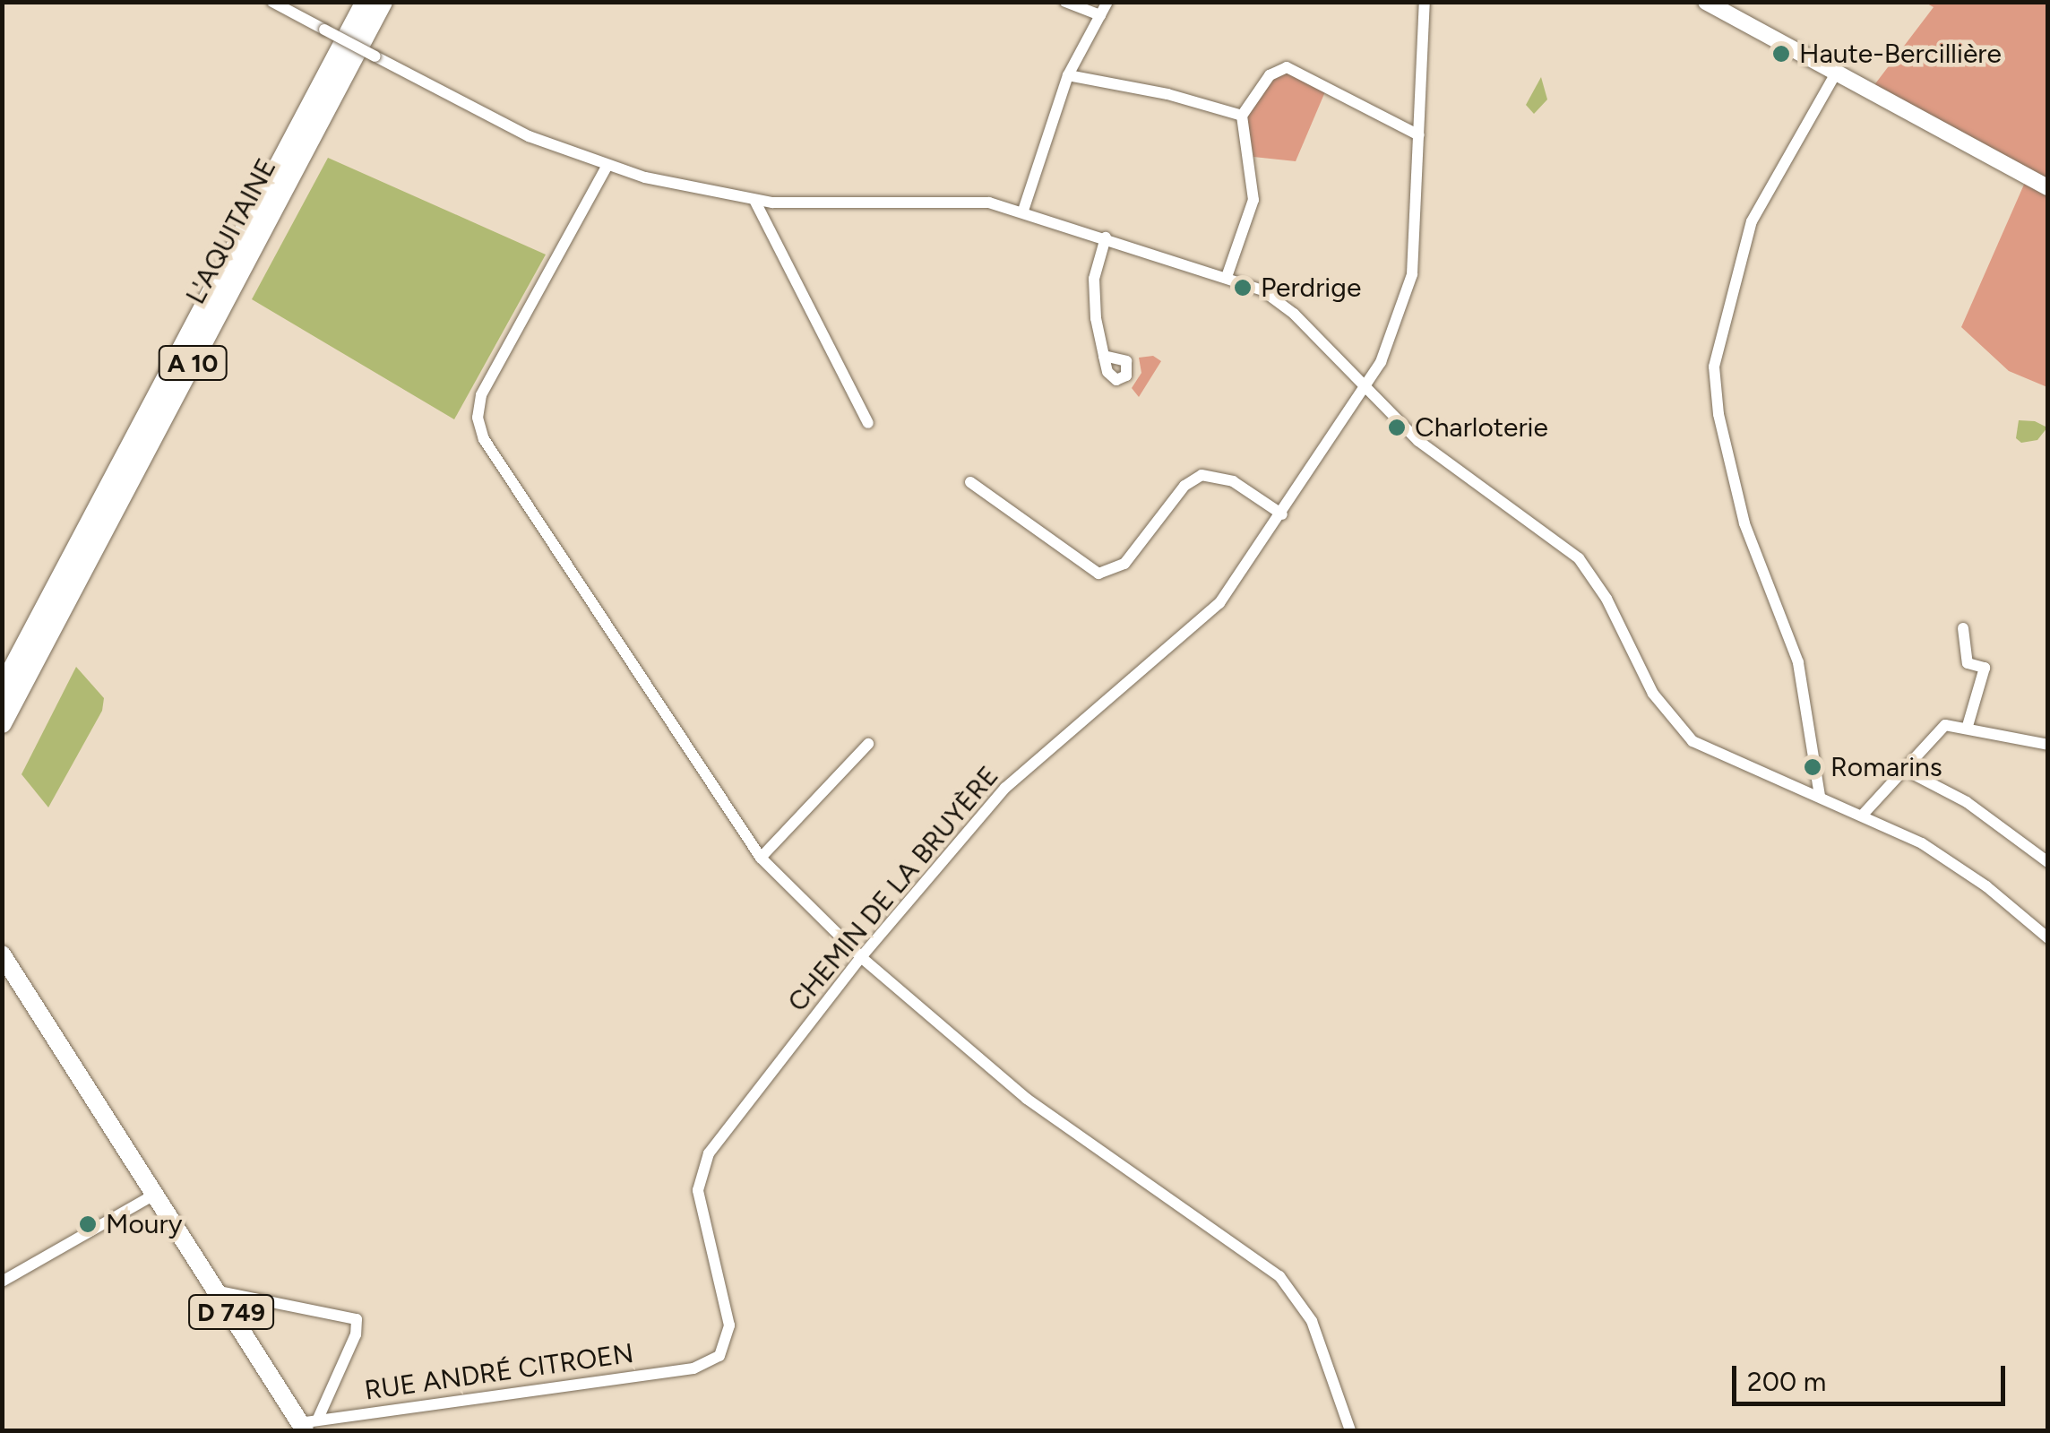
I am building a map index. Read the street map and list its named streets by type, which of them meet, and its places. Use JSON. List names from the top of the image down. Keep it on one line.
{"streets":{"highway":["L'AQUITAINE","A 10"],"main road":["D 749"],"street":["CHEMIN DE LA BRUYÈRE","RUE ANDRÉ CITROEN"]},"crossings":[["CHEMIN DE LA BRUYÈRE","RUE ANDRÉ CITROEN"],["D 749","RUE ANDRÉ CITROEN"]],"places":["Haute-Bercillière","Perdrige","Charloterie","Romarins","Moury"],"scale_bar":"200 m"}
